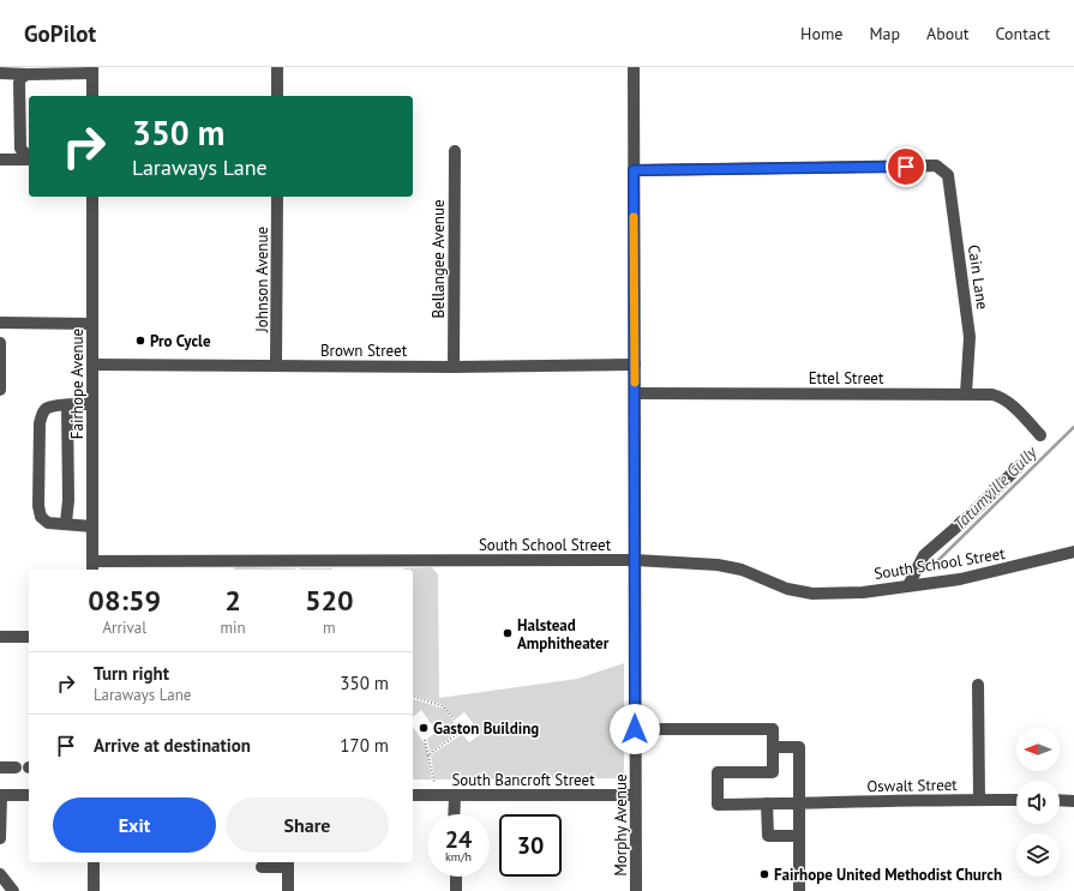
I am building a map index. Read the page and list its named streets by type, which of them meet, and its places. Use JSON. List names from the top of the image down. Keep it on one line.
{"streets":{"street":["Bellangee Avenue","Cain Lane","Johnson Avenue","Brown Street","Ettel Street","Fairhope Avenue","South School Street","South Bancroft Street","Oswalt Street","Morphy Avenue"]},"crossings":[["Bellangee Avenue","Brown Street"],["Cain Lane","Ettel Street"],["Cain Lane","Morphy Avenue"],["Johnson Avenue","Brown Street"],["Brown Street","Fairhope Avenue"],["Brown Street","Morphy Avenue"],["Ettel Street","Morphy Avenue"],["Fairhope Avenue","South School Street"],["South School Street","Morphy Avenue"],["South Bancroft Street","Morphy Avenue"]],"water":["Tatumville Gully"],"places":["Pro Cycle","Halstead Amphitheater","Gaston Building","Fairhope United Methodist Church"],"north":"left","page":{"header":"GoPilot","nav":["Home","Map","About","Contact"],"turn":["350 m","Laraways Lane"],"eta":["08:59","Arrival","2","min","520","m"],"list":[{"name":"Turn right","note":"Laraways Lane","value":"350 m"},{"name":"Arrive at destination","value":"170 m"}],"buttons":["Exit","Share"],"speed":"24 km/h","limit":"30"}}
